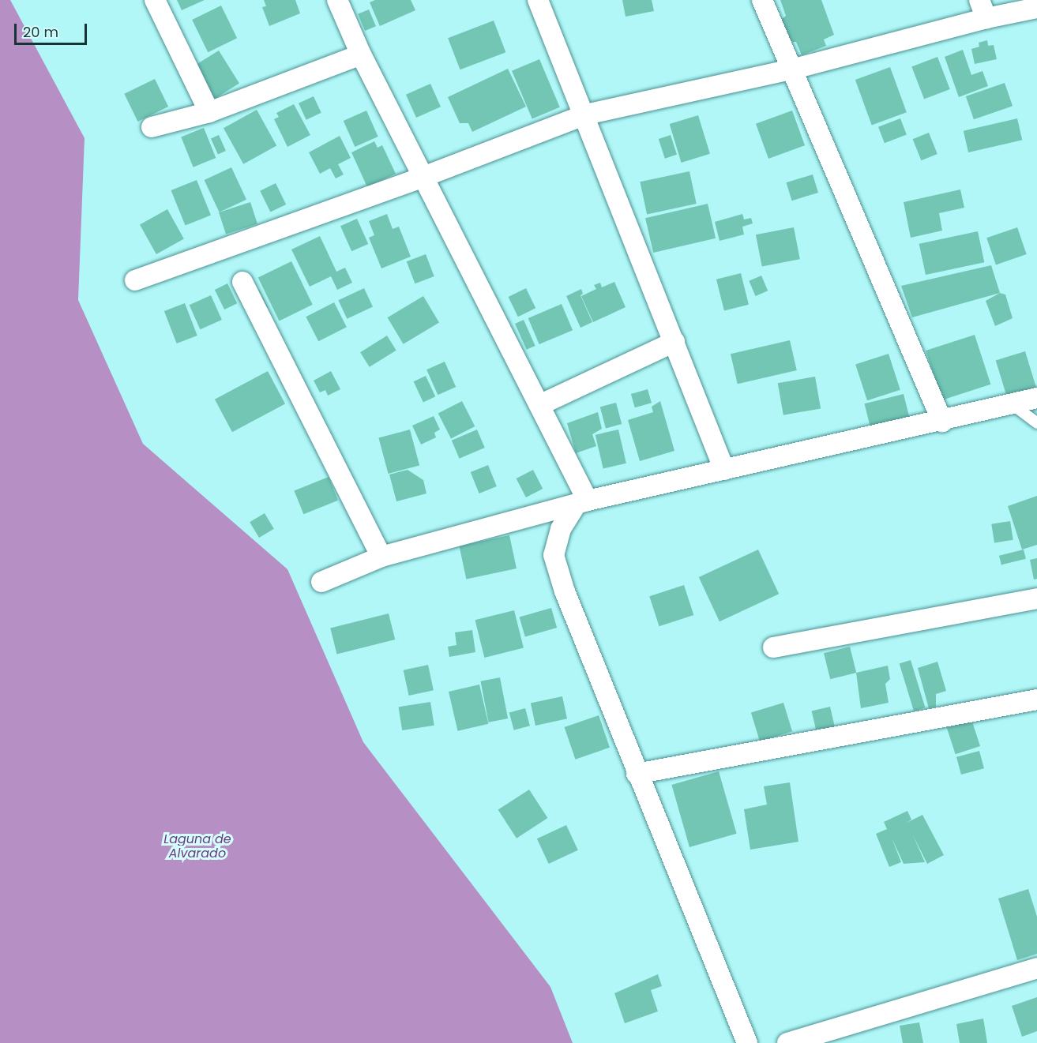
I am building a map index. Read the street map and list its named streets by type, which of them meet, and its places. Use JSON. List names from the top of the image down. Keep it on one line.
{"water":["Laguna de Alvarado"],"scale_bar":"20 m"}
